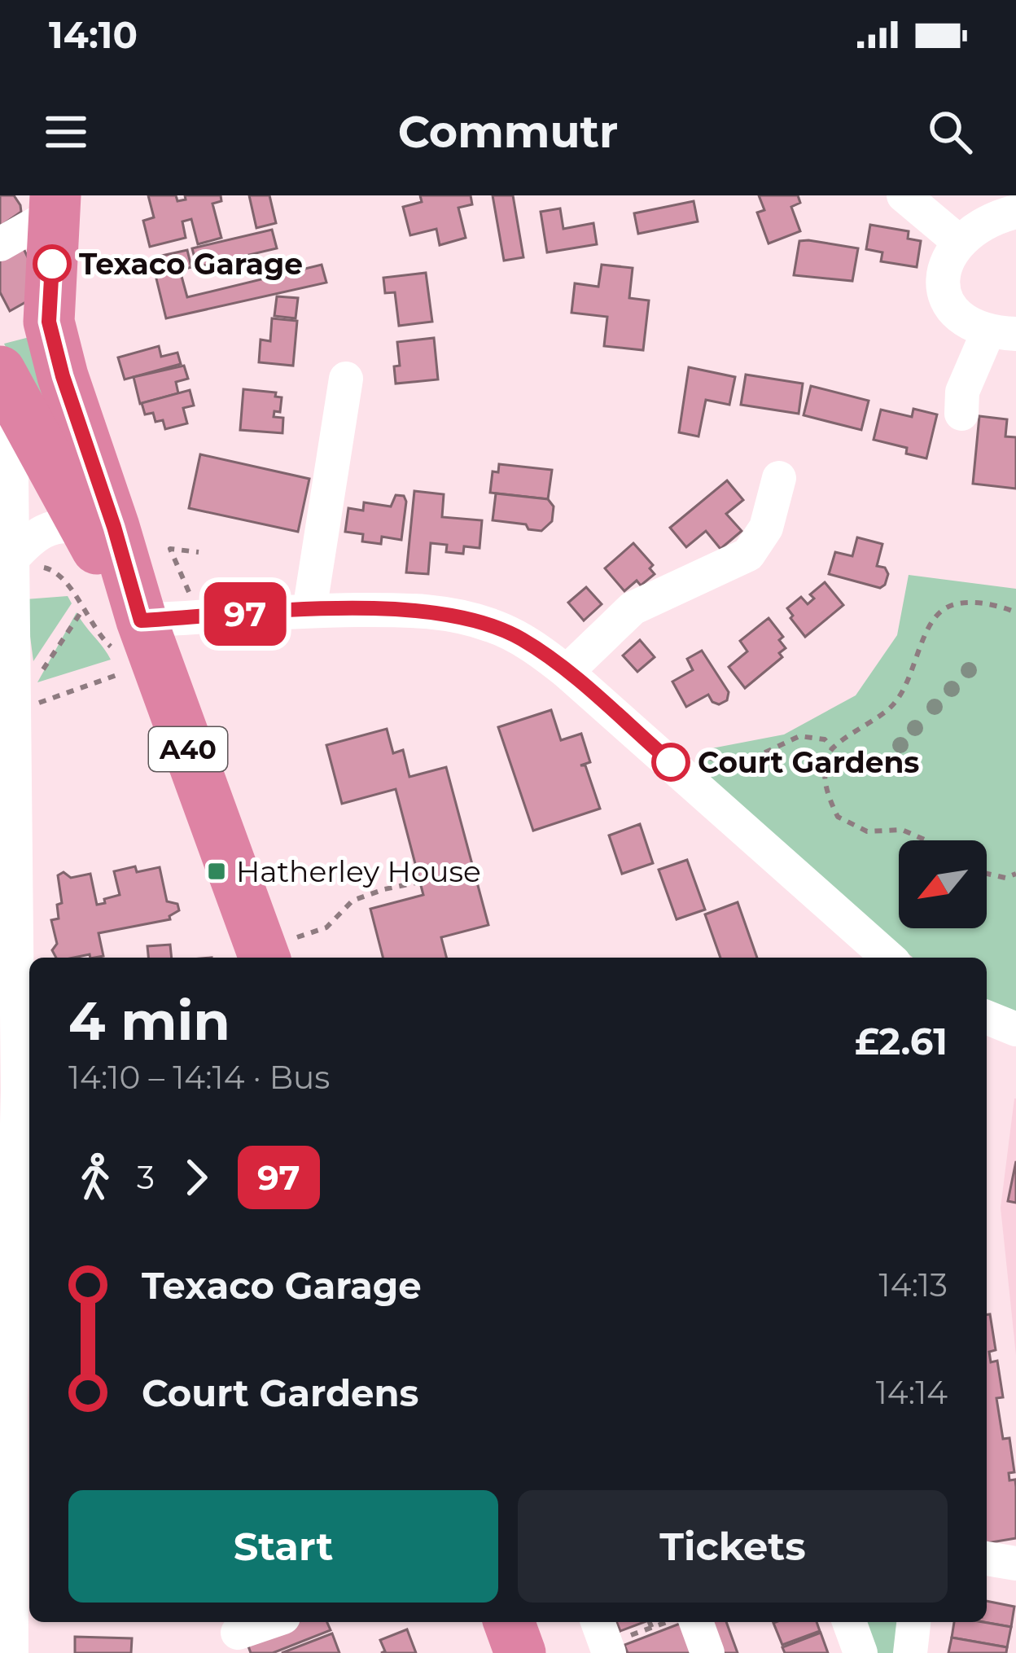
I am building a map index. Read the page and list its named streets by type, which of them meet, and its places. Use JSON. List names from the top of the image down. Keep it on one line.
{"streets":{"highway":["A40"]},"places":{"other":["Texaco Garage","Court Gardens"],"transit":["Hatherley House"]},"lines":["bus line 97"],"north":"bottom left","page":{"status":"14:10","header":"Commutr","on_map":"97","heading":["4 min","14:10 – 14:14 · Bus","£2.61"],"legs":["3","97"],"list":[{"name":"Texaco Garage","value":"14:13"},{"name":"Court Gardens","value":"14:14"}],"buttons":["Start","Tickets"]}}
